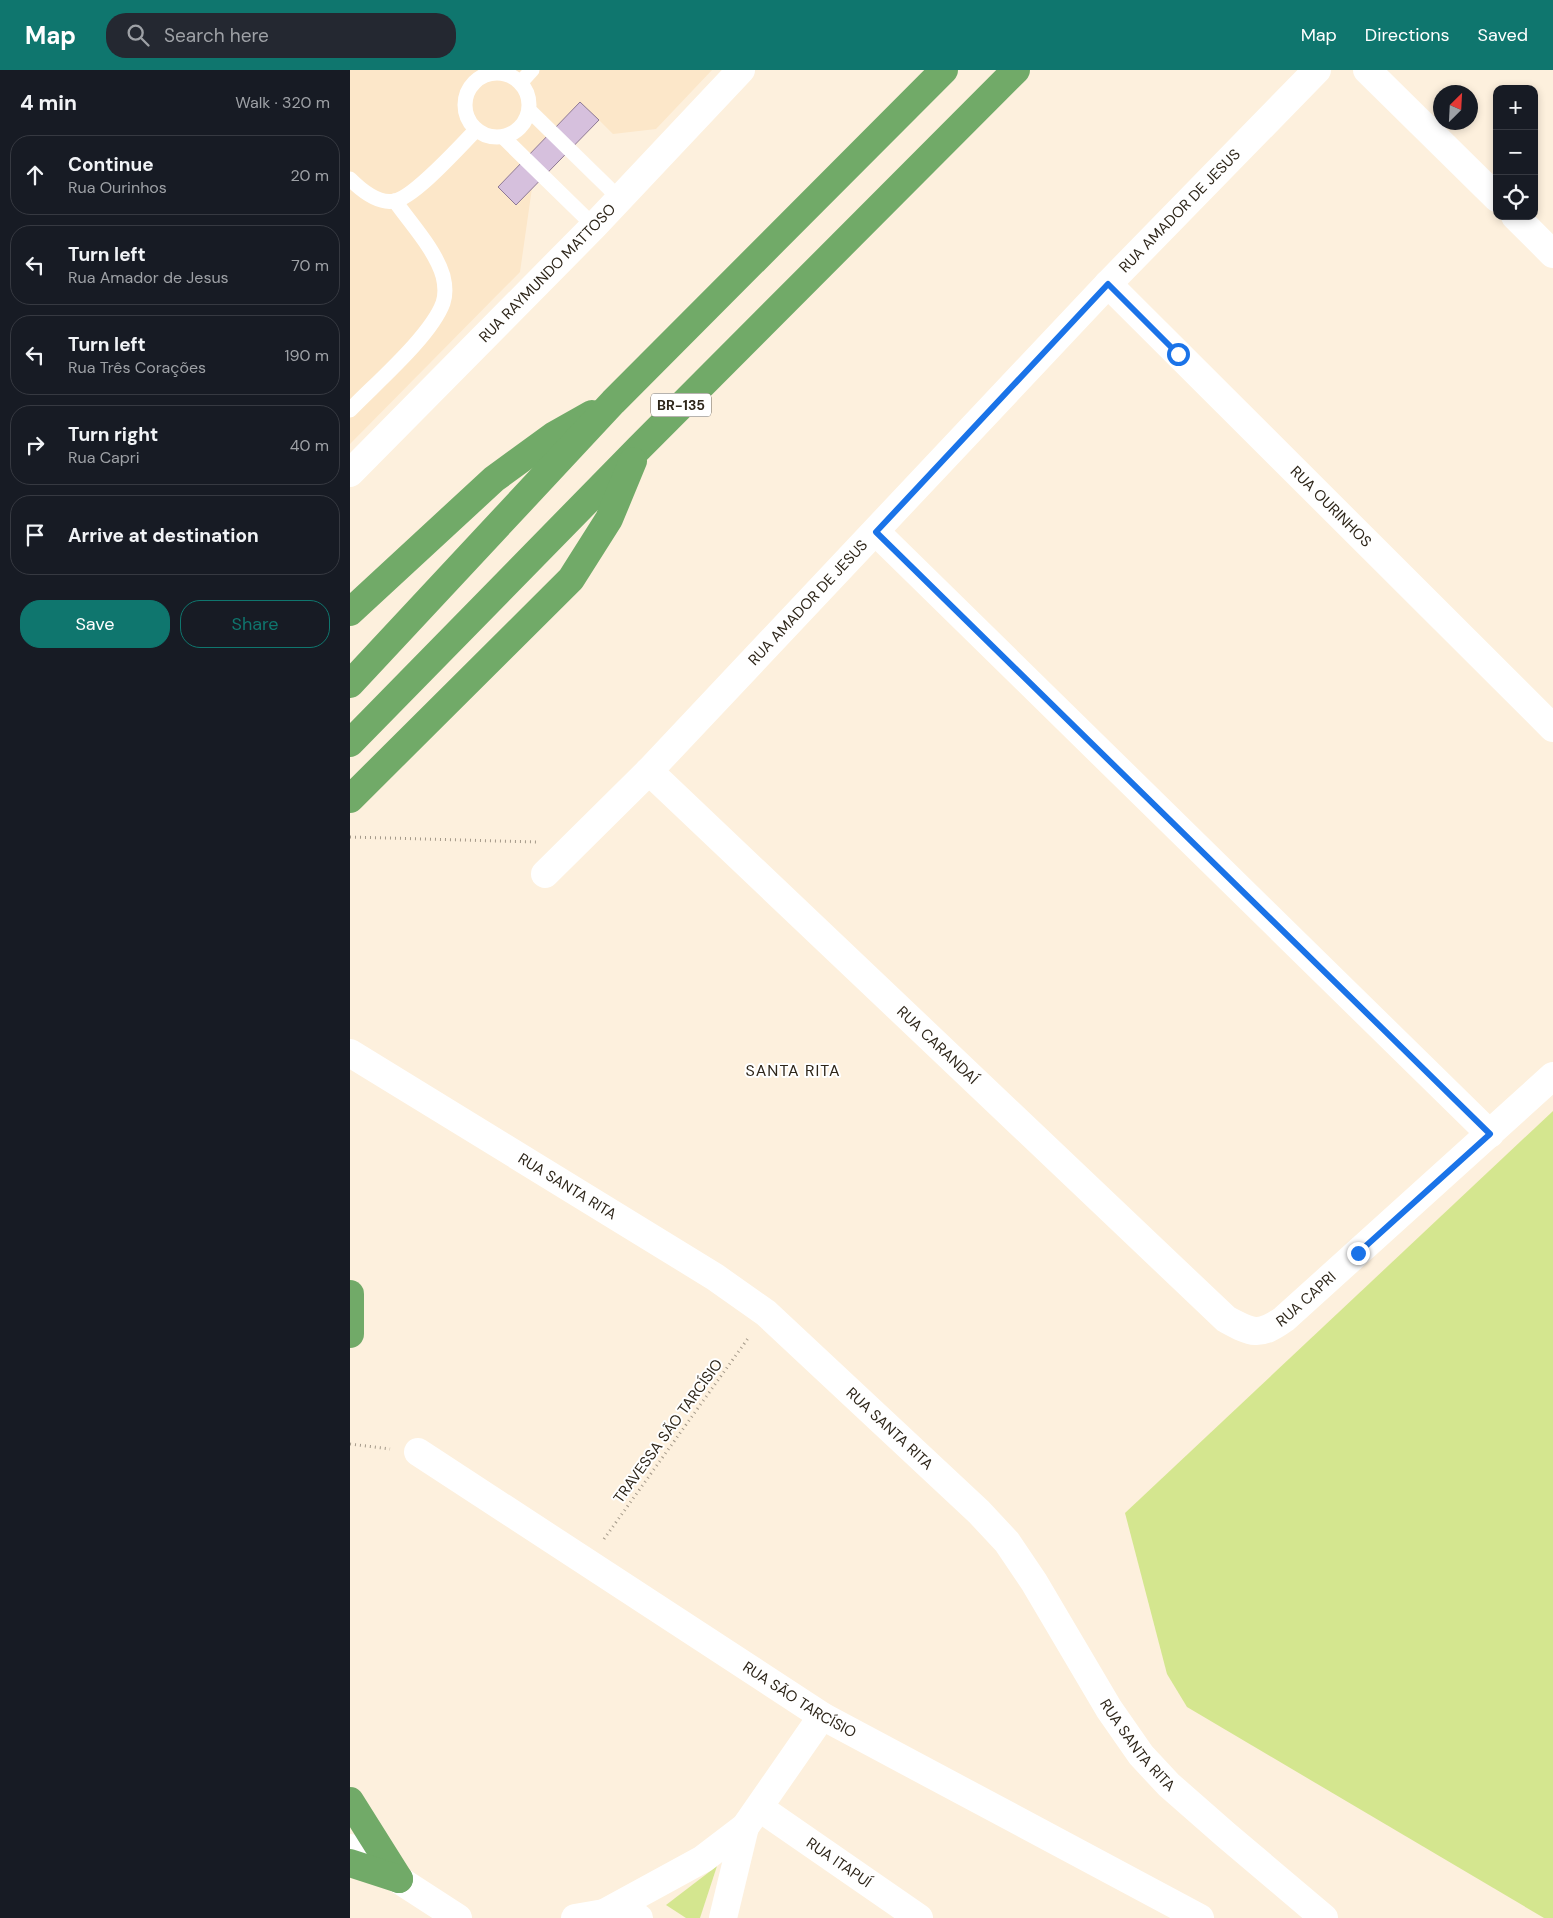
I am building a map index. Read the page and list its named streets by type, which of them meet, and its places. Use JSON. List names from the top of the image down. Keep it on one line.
{"streets":{"highway":["BR-135"],"street":["RUA AMADOR DE JESUS","RUA RAYMUNDO MATTOSO","RUA OURINHOS","RUA CARANDAÍ","RUA SANTA RITA","RUA CAPRI","RUA SÃO TARCÍSIO","RUA ITAPUÍ"],"path":["TRAVESSA SÃO TARCÍSIO"]},"crossings":[["RUA AMADOR DE JESUS","RUA OURINHOS"],["RUA AMADOR DE JESUS","RUA CARANDAÍ"],["RUA CARANDAÍ","RUA CAPRI"],["RUA SANTA RITA","TRAVESSA SÃO TARCÍSIO"],["TRAVESSA SÃO TARCÍSIO","RUA SÃO TARCÍSIO"]],"districts":["SANTA RITA"],"north":"top right","page":{"header":"Map","search":"Search here","nav":["Map","Directions","Saved"],"heading":["4 min","Walk · 320 m"],"map_buttons":["+","−"],"list":[["Continue","Rua Ourinhos","20 m"],["Turn left","Rua Amador de Jesus","70 m"],["Turn left","Rua Três Corações","190 m"],["Turn right","Rua Capri","40 m"],"Arrive at destination"],"buttons":["Save","Share"]}}
